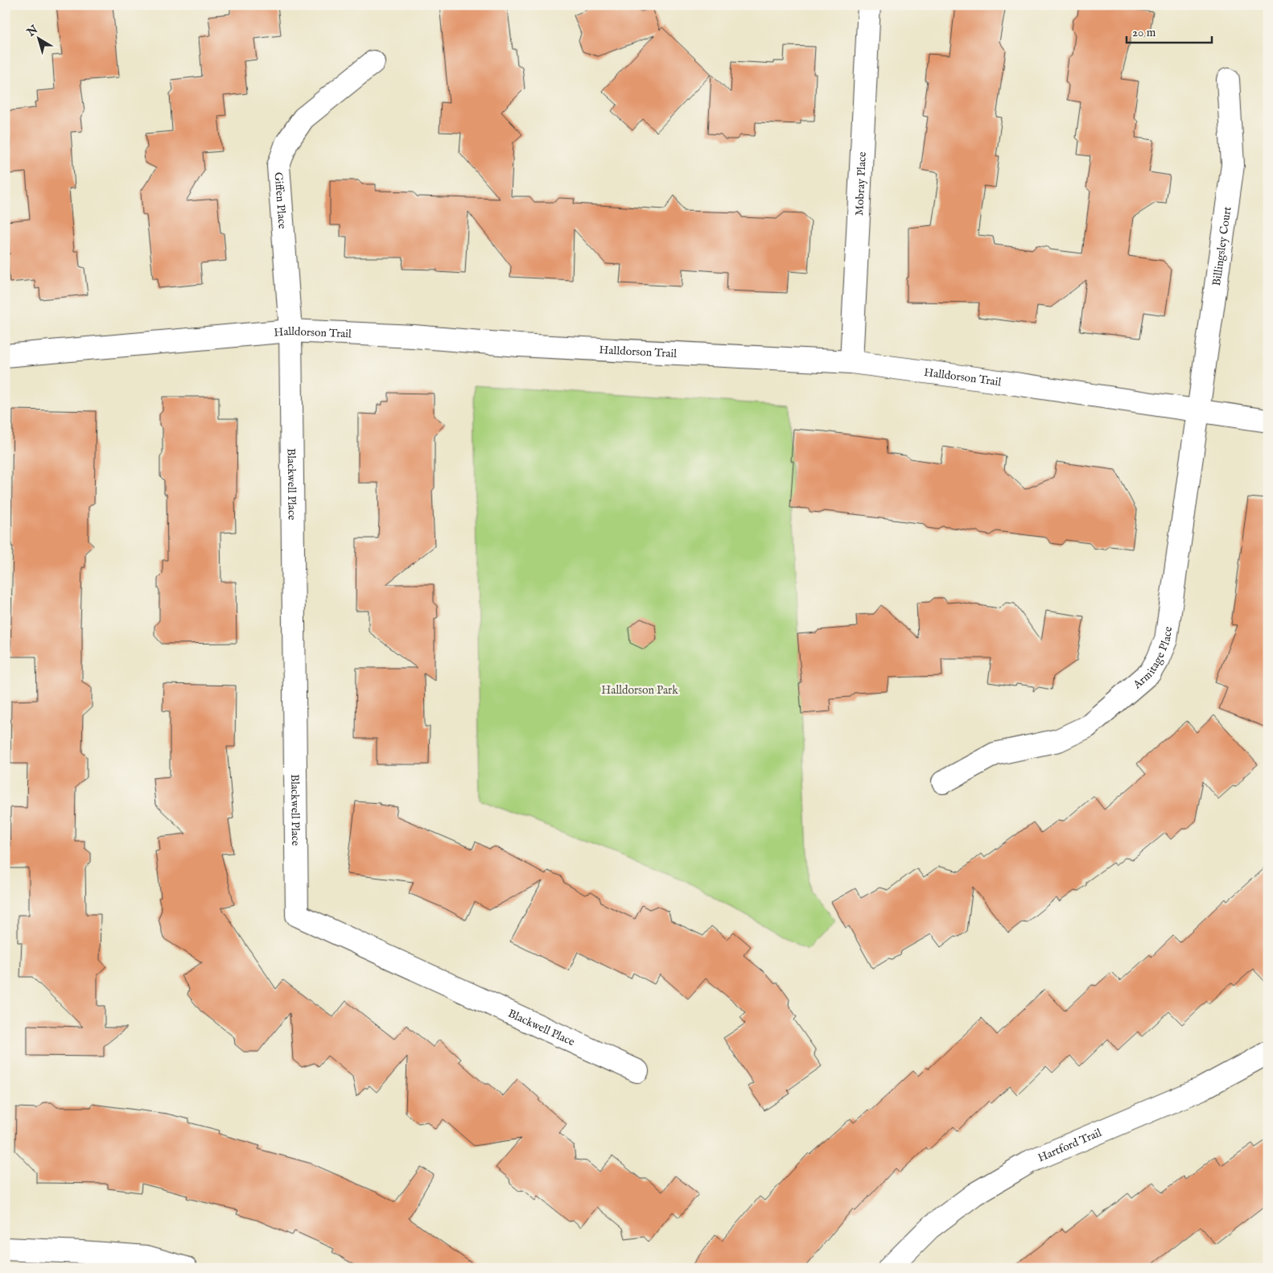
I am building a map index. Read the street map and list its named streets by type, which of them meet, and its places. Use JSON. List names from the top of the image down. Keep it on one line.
{"streets":{"street":["Mobray Place","Giffen Place","Billingsley Court","Halldorson Trail","Blackwell Place","Armitage Place","Hartford Trail"]},"crossings":[["Mobray Place","Halldorson Trail"],["Giffen Place","Halldorson Trail"],["Giffen Place","Blackwell Place"],["Billingsley Court","Halldorson Trail"],["Billingsley Court","Armitage Place"],["Halldorson Trail","Blackwell Place"],["Halldorson Trail","Armitage Place"]],"parks":["Halldorson Park"],"scale_bar":"20 m","north":"top left"}
